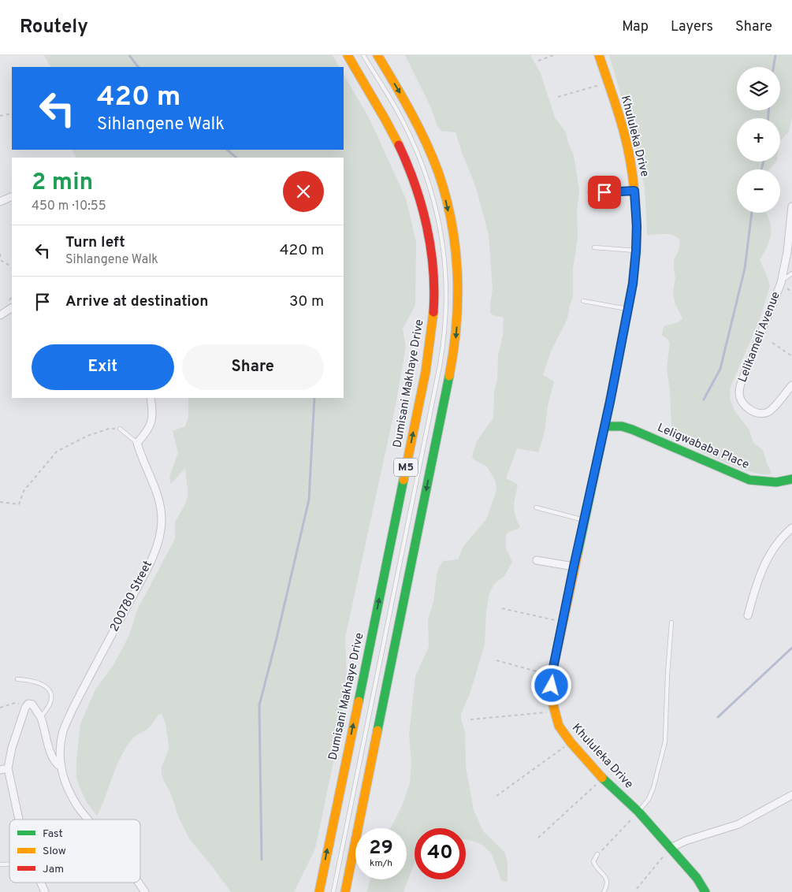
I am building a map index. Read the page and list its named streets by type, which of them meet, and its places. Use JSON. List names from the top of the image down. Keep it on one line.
{"streets":{"main road":["Khululeka Drive","Dumisani Makhaye Drive","Leligwababa Place","M5"],"street":["Lelikameli Avenue","200780 Street"]},"crossings":[["Khululeka Drive","Leligwababa Place"]],"legend":["Fast","Slow","Jam"],"page":{"header":"Routely","nav":["Map","Layers","Share"],"map_buttons":["+","−"],"turn":["420 m","Sihlangene Walk"],"heading":["2 min","450 m · 10:55"],"list":[{"name":"Turn left","note":"Sihlangene Walk","value":"420 m"},{"name":"Arrive at destination","value":"30 m"}],"buttons":["Exit","Share"],"speed":"29 km/h","limit":"40"}}
